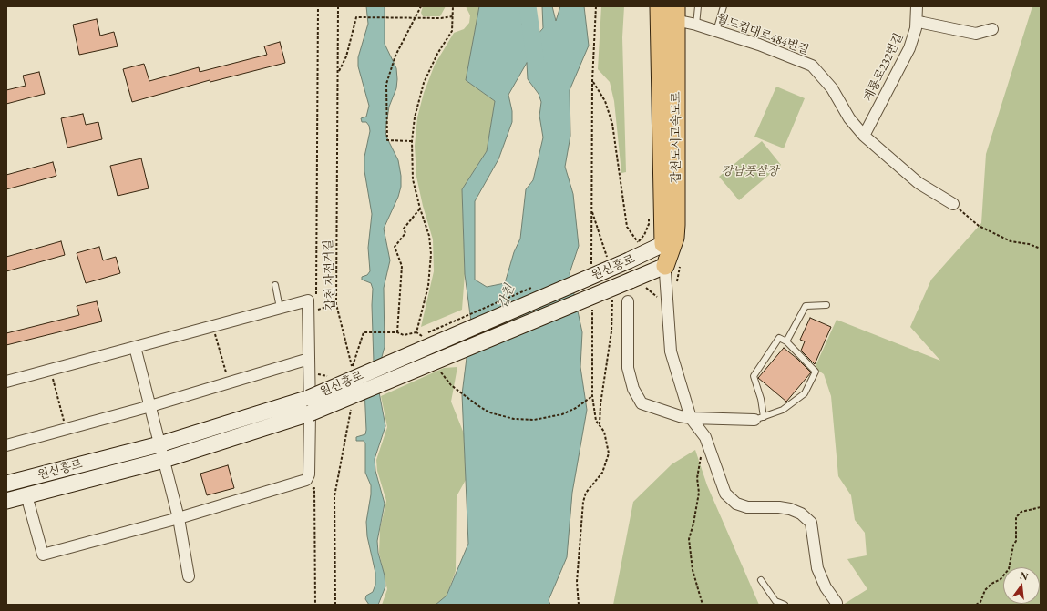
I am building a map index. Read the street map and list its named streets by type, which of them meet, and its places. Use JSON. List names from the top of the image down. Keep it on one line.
{"streets":{"main road":["갑천도시고속도로"],"street":["월드컵대로484번길","계룡로232번길","원신흥로"],"path":["갑천 자전거길"]},"crossings":[["월드컵대로484번길","계룡로232번길"],["월드컵대로484번길","갑천도시고속도로"],["갑천도시고속도로","원신흥로"]],"water":["갑천"],"parks":["강남풋살장"],"north":"top"}
